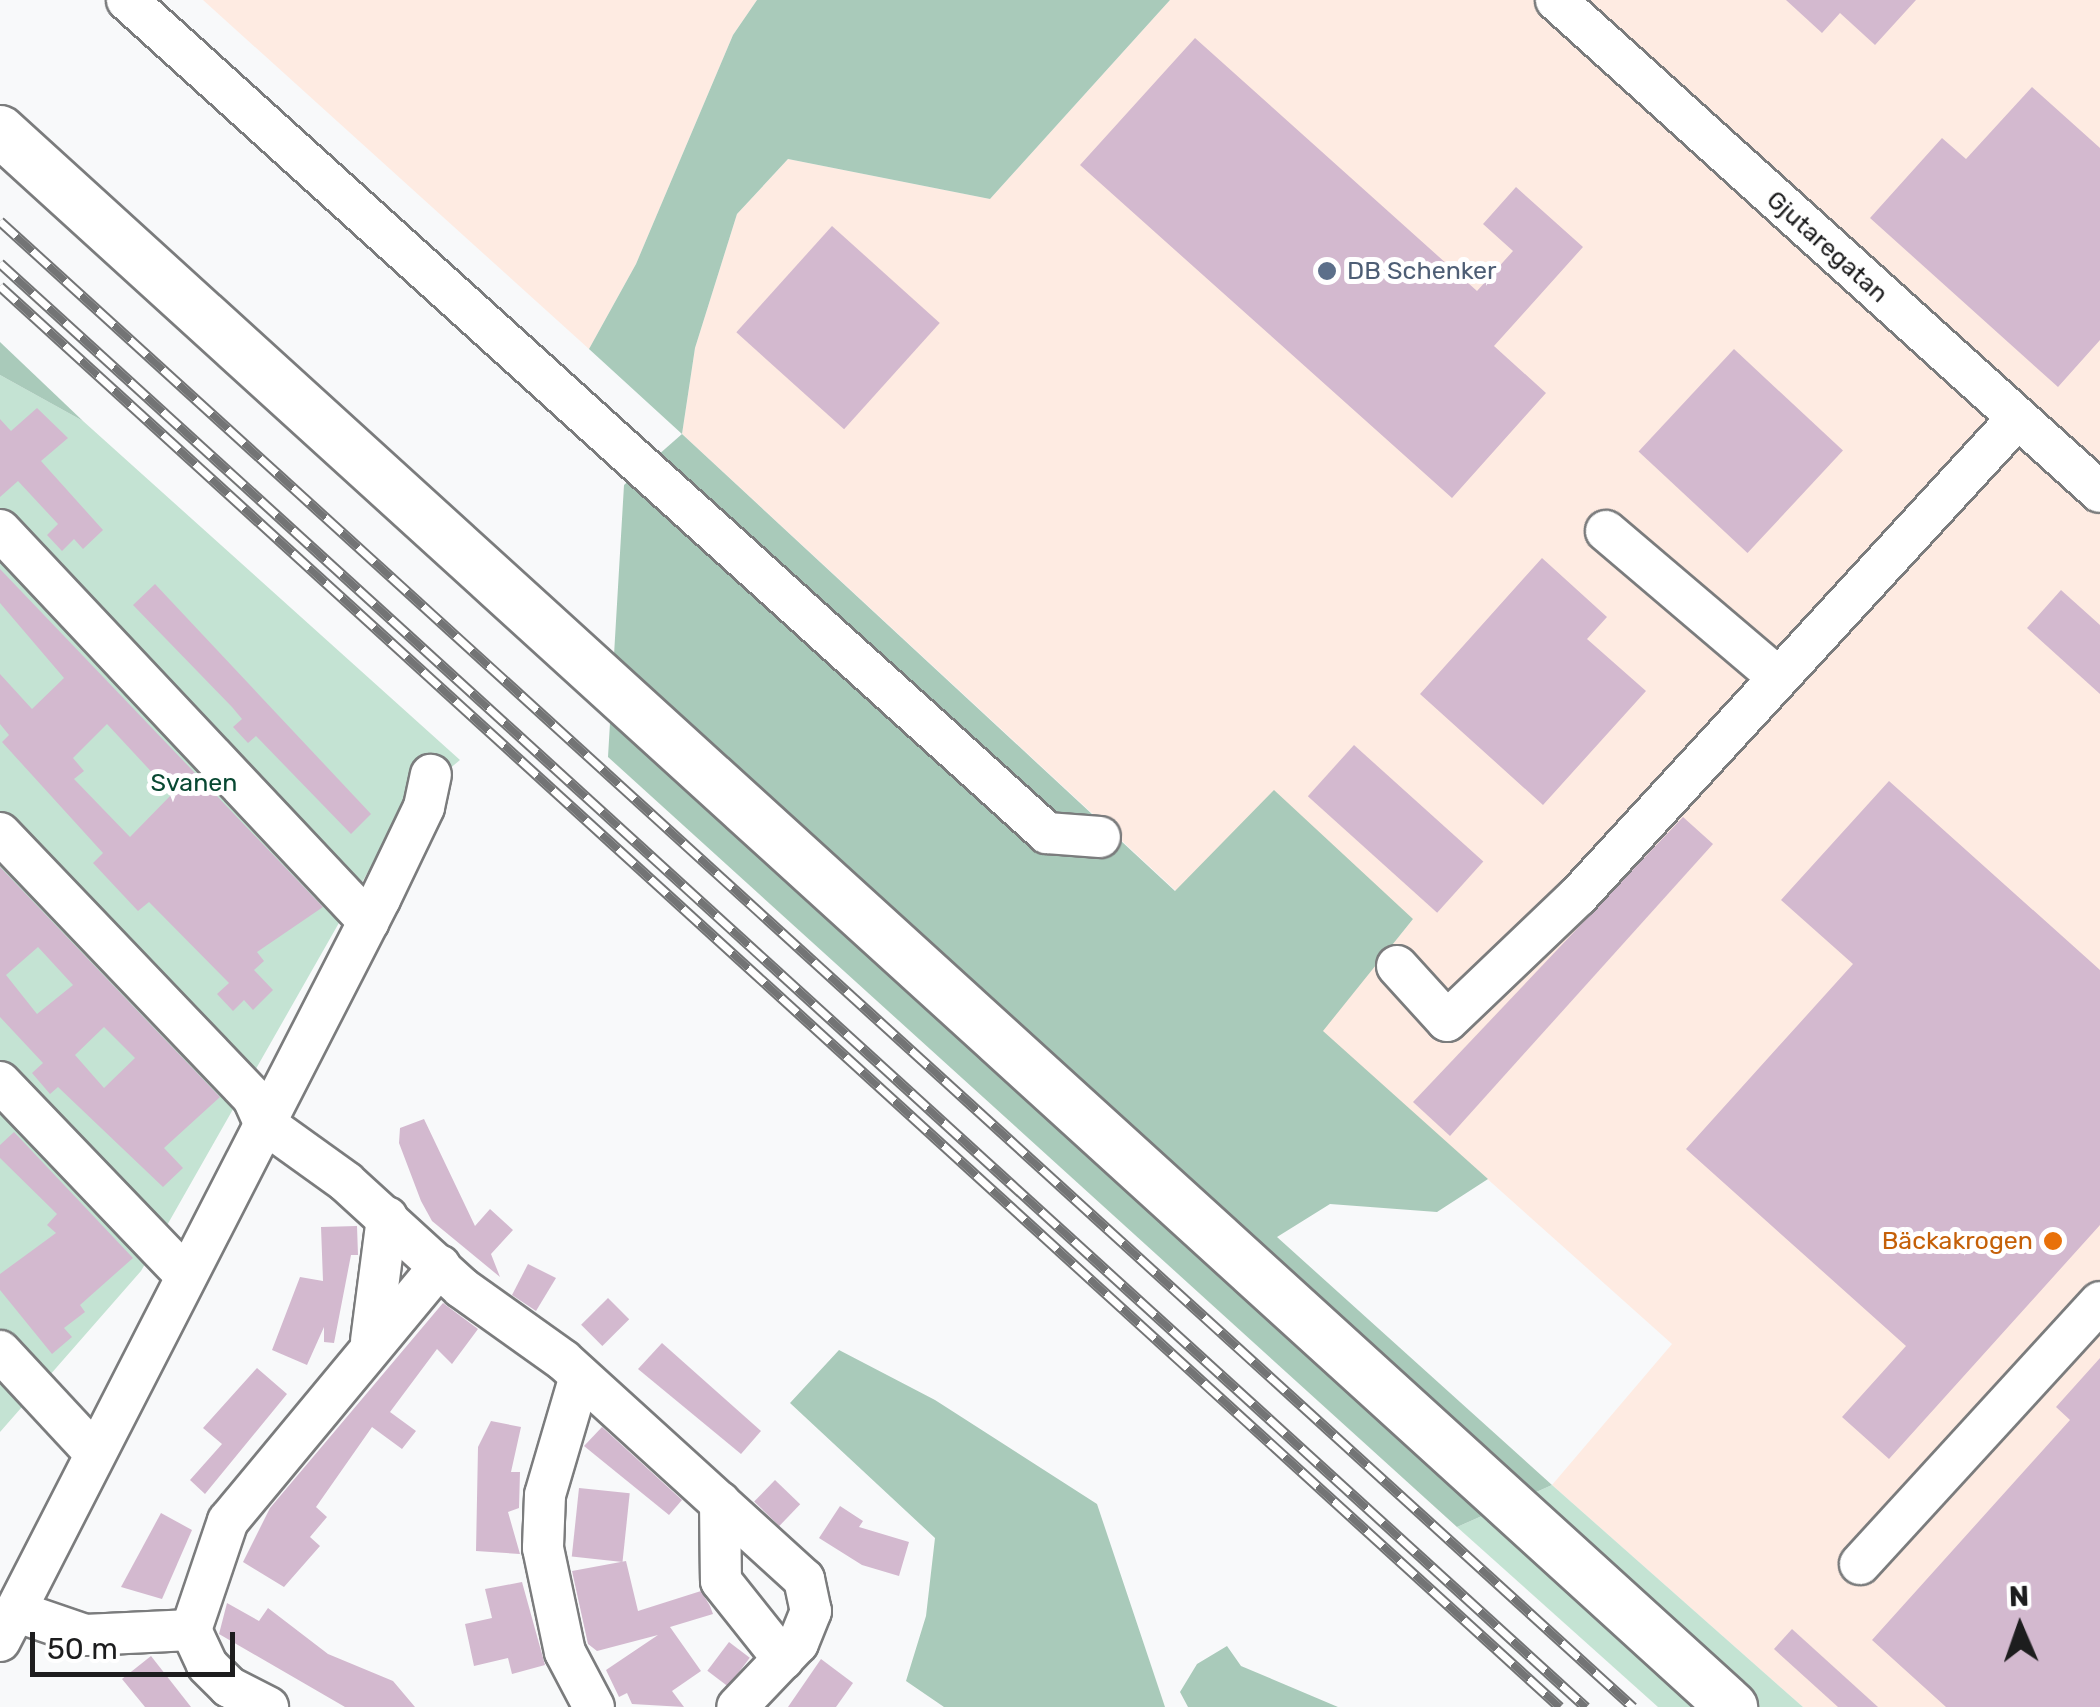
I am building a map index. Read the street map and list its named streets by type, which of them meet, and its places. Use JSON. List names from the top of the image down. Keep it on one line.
{"streets":{"street":["Gjutaregatan"]},"parks":["Svanen"],"places":["DB Schenker","Bäckakrogen"],"scale_bar":"50 m","north":"top"}
